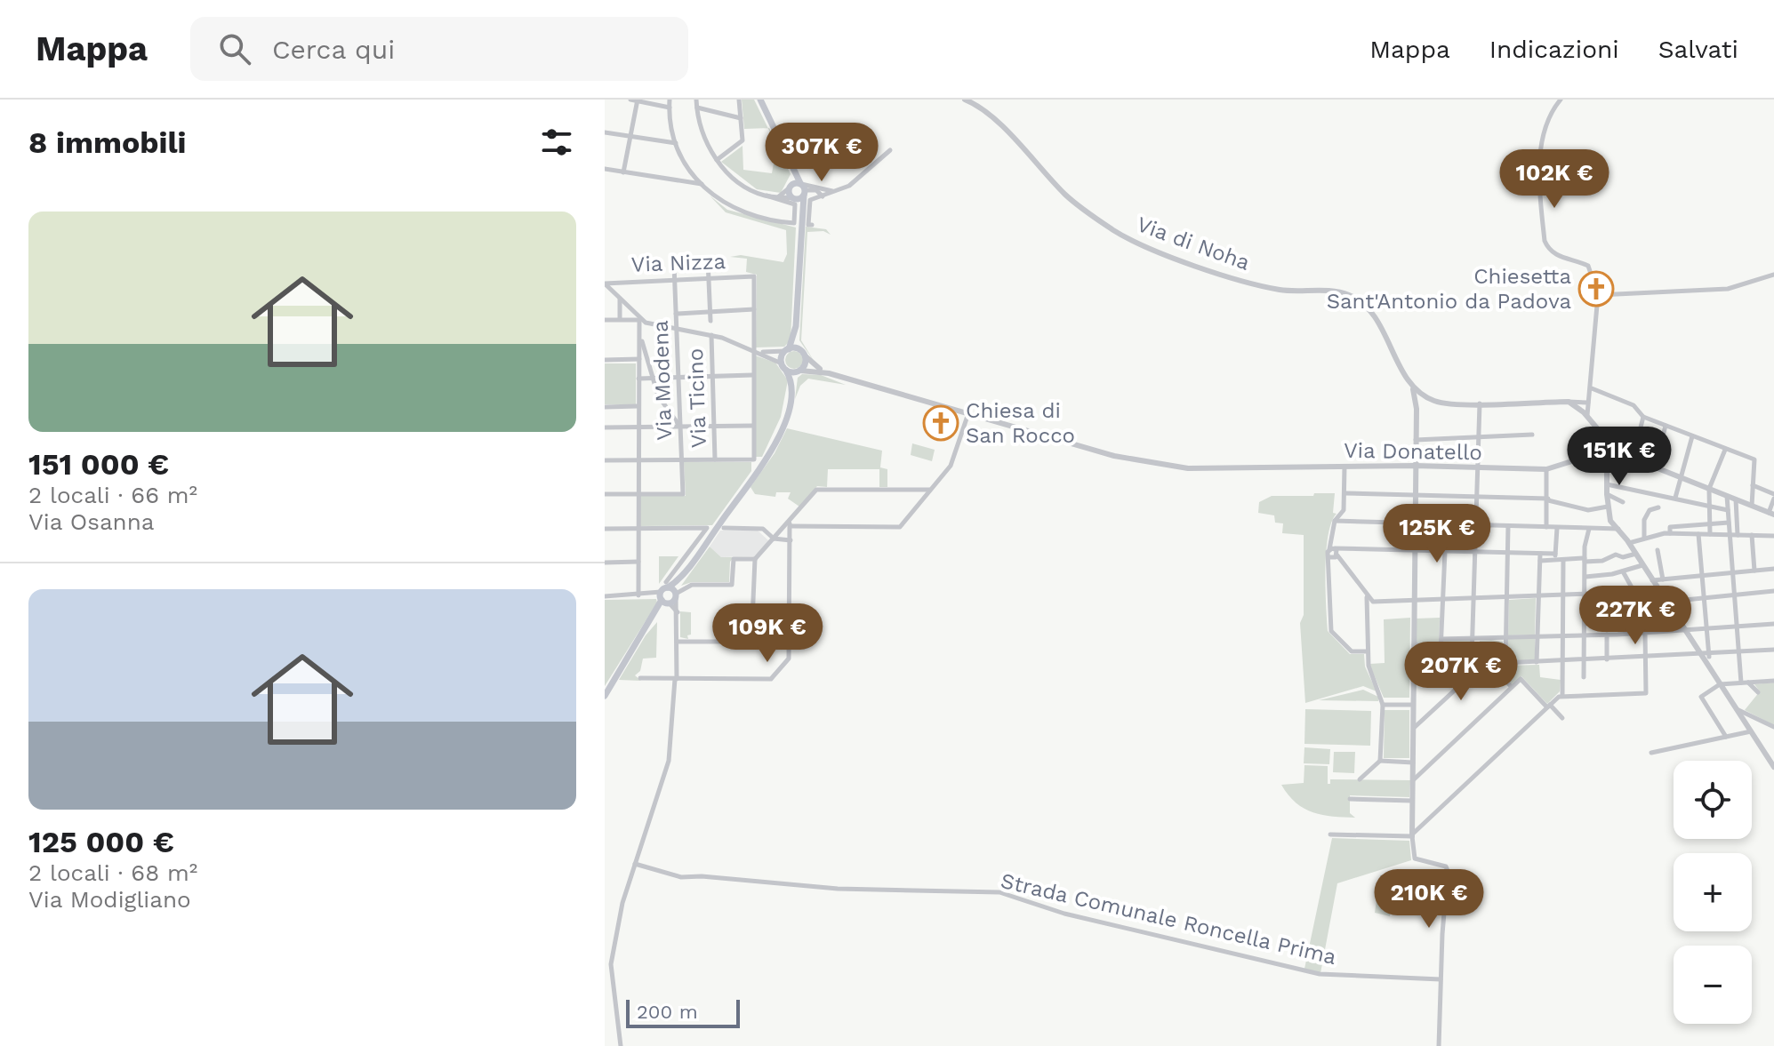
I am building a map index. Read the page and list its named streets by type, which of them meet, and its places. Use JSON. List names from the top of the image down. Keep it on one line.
{"streets":{"street":["Via di Noha","Via Nizza","Via Modena","Via Ticino","Via Donatello","Strada Comunale Roncella Prima"]},"crossings":[["Via Nizza","Via Modena"]],"places":{"church":["Chiesetta Sant'Antonio da Padova","Chiesa di San Rocco"]},"scale_bar":"200 m","page":{"header":"Mappa","search":"Cerca qui","nav":["Mappa","Indicazioni","Salvati"],"heading":"8 immobili","price":["307K €","102K €","151K €","125K €","227K €","109K €","207K €","210K €"],"list":[{"name":"151 000 €","note":"2 locali · 66 m² · Via Osanna"},{"name":"125 000 €","note":"2 locali · 68 m² · Via Modigliano"}],"map_buttons":["+","−"],"scale":"200 m"}}
